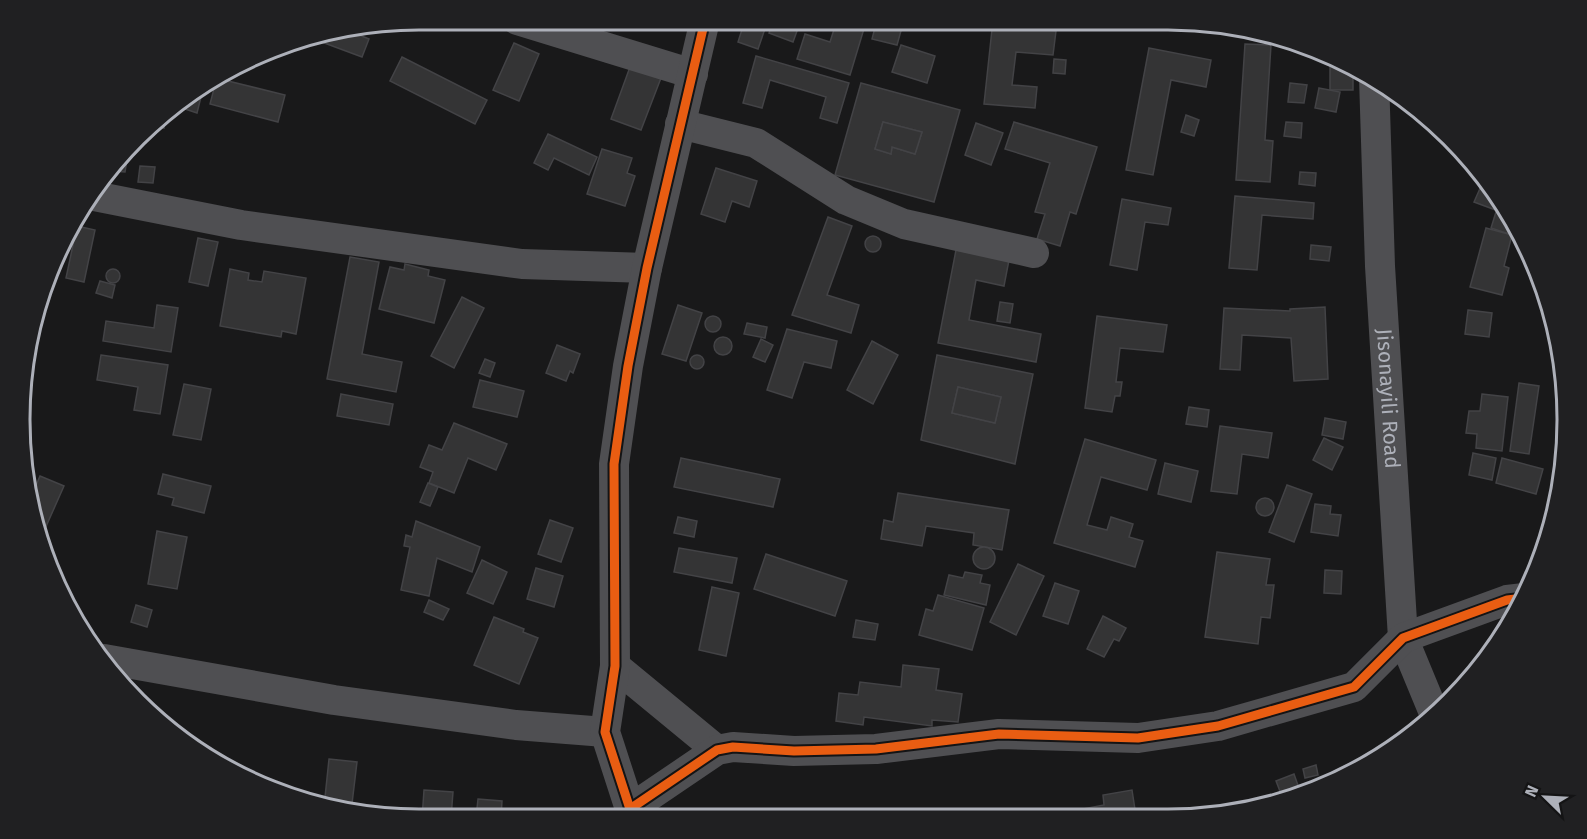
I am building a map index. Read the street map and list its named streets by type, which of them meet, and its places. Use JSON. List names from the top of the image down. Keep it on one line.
{"streets":{"street":["Jisonayili Road"]},"north":"top left"}
